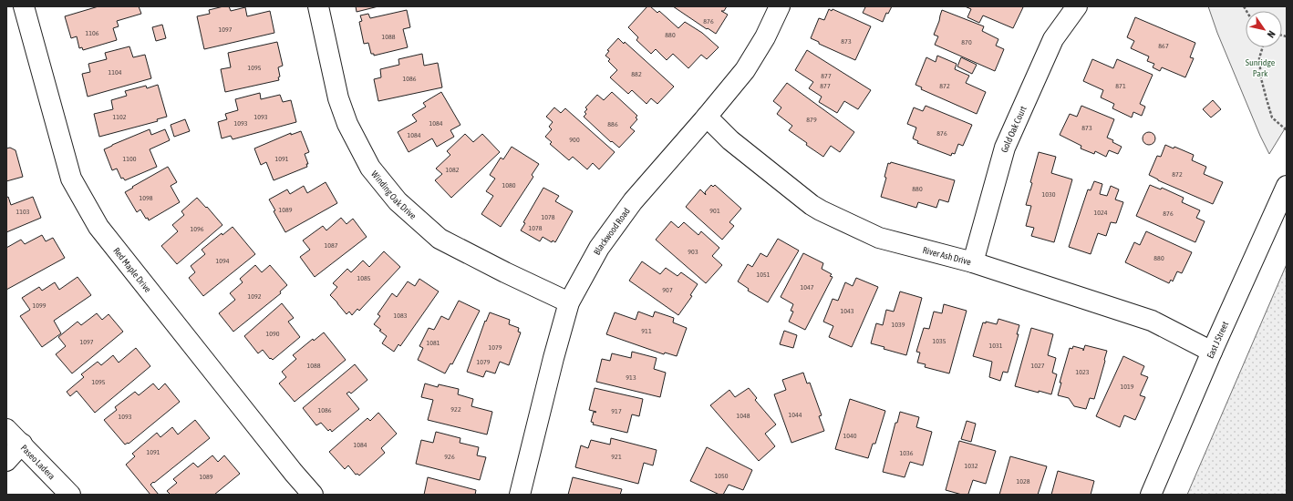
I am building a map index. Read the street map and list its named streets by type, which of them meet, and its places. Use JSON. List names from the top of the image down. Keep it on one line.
{"streets":{"street":["Gold Oak Court","Winding Oak Drive","Blackwood Road","River Ash Drive","Red Maple Drive","East J Street","Paseo Ladera"]},"crossings":[["Gold Oak Court","River Ash Drive"],["Winding Oak Drive","Blackwood Road"],["Blackwood Road","River Ash Drive"],["River Ash Drive","East J Street"]],"parks":["Sunridge Park"],"house_numbers":["876","1097","1106","880","1088","873","870","867","1095","1104","882","877","1086","877","872","871","1102","1093","879","1093","1084","886","873","876","1084","900","1100","1091","1082","872","1080","880","1030","1098","1089","901","1103","1024","876","1078","1078","1096","1087","903","880","1094","1051","1085","1047","907","1092","1099","1043","1083","1039","911","1090","1035","1097","1081","1031","1079","1079","1088","1027","1023","913","1095","1019","922","1086","917","1044","1048","1093","1040","1084","1091","1036","926","921","1032","1050","1089","1028"],"north":"bottom right"}
